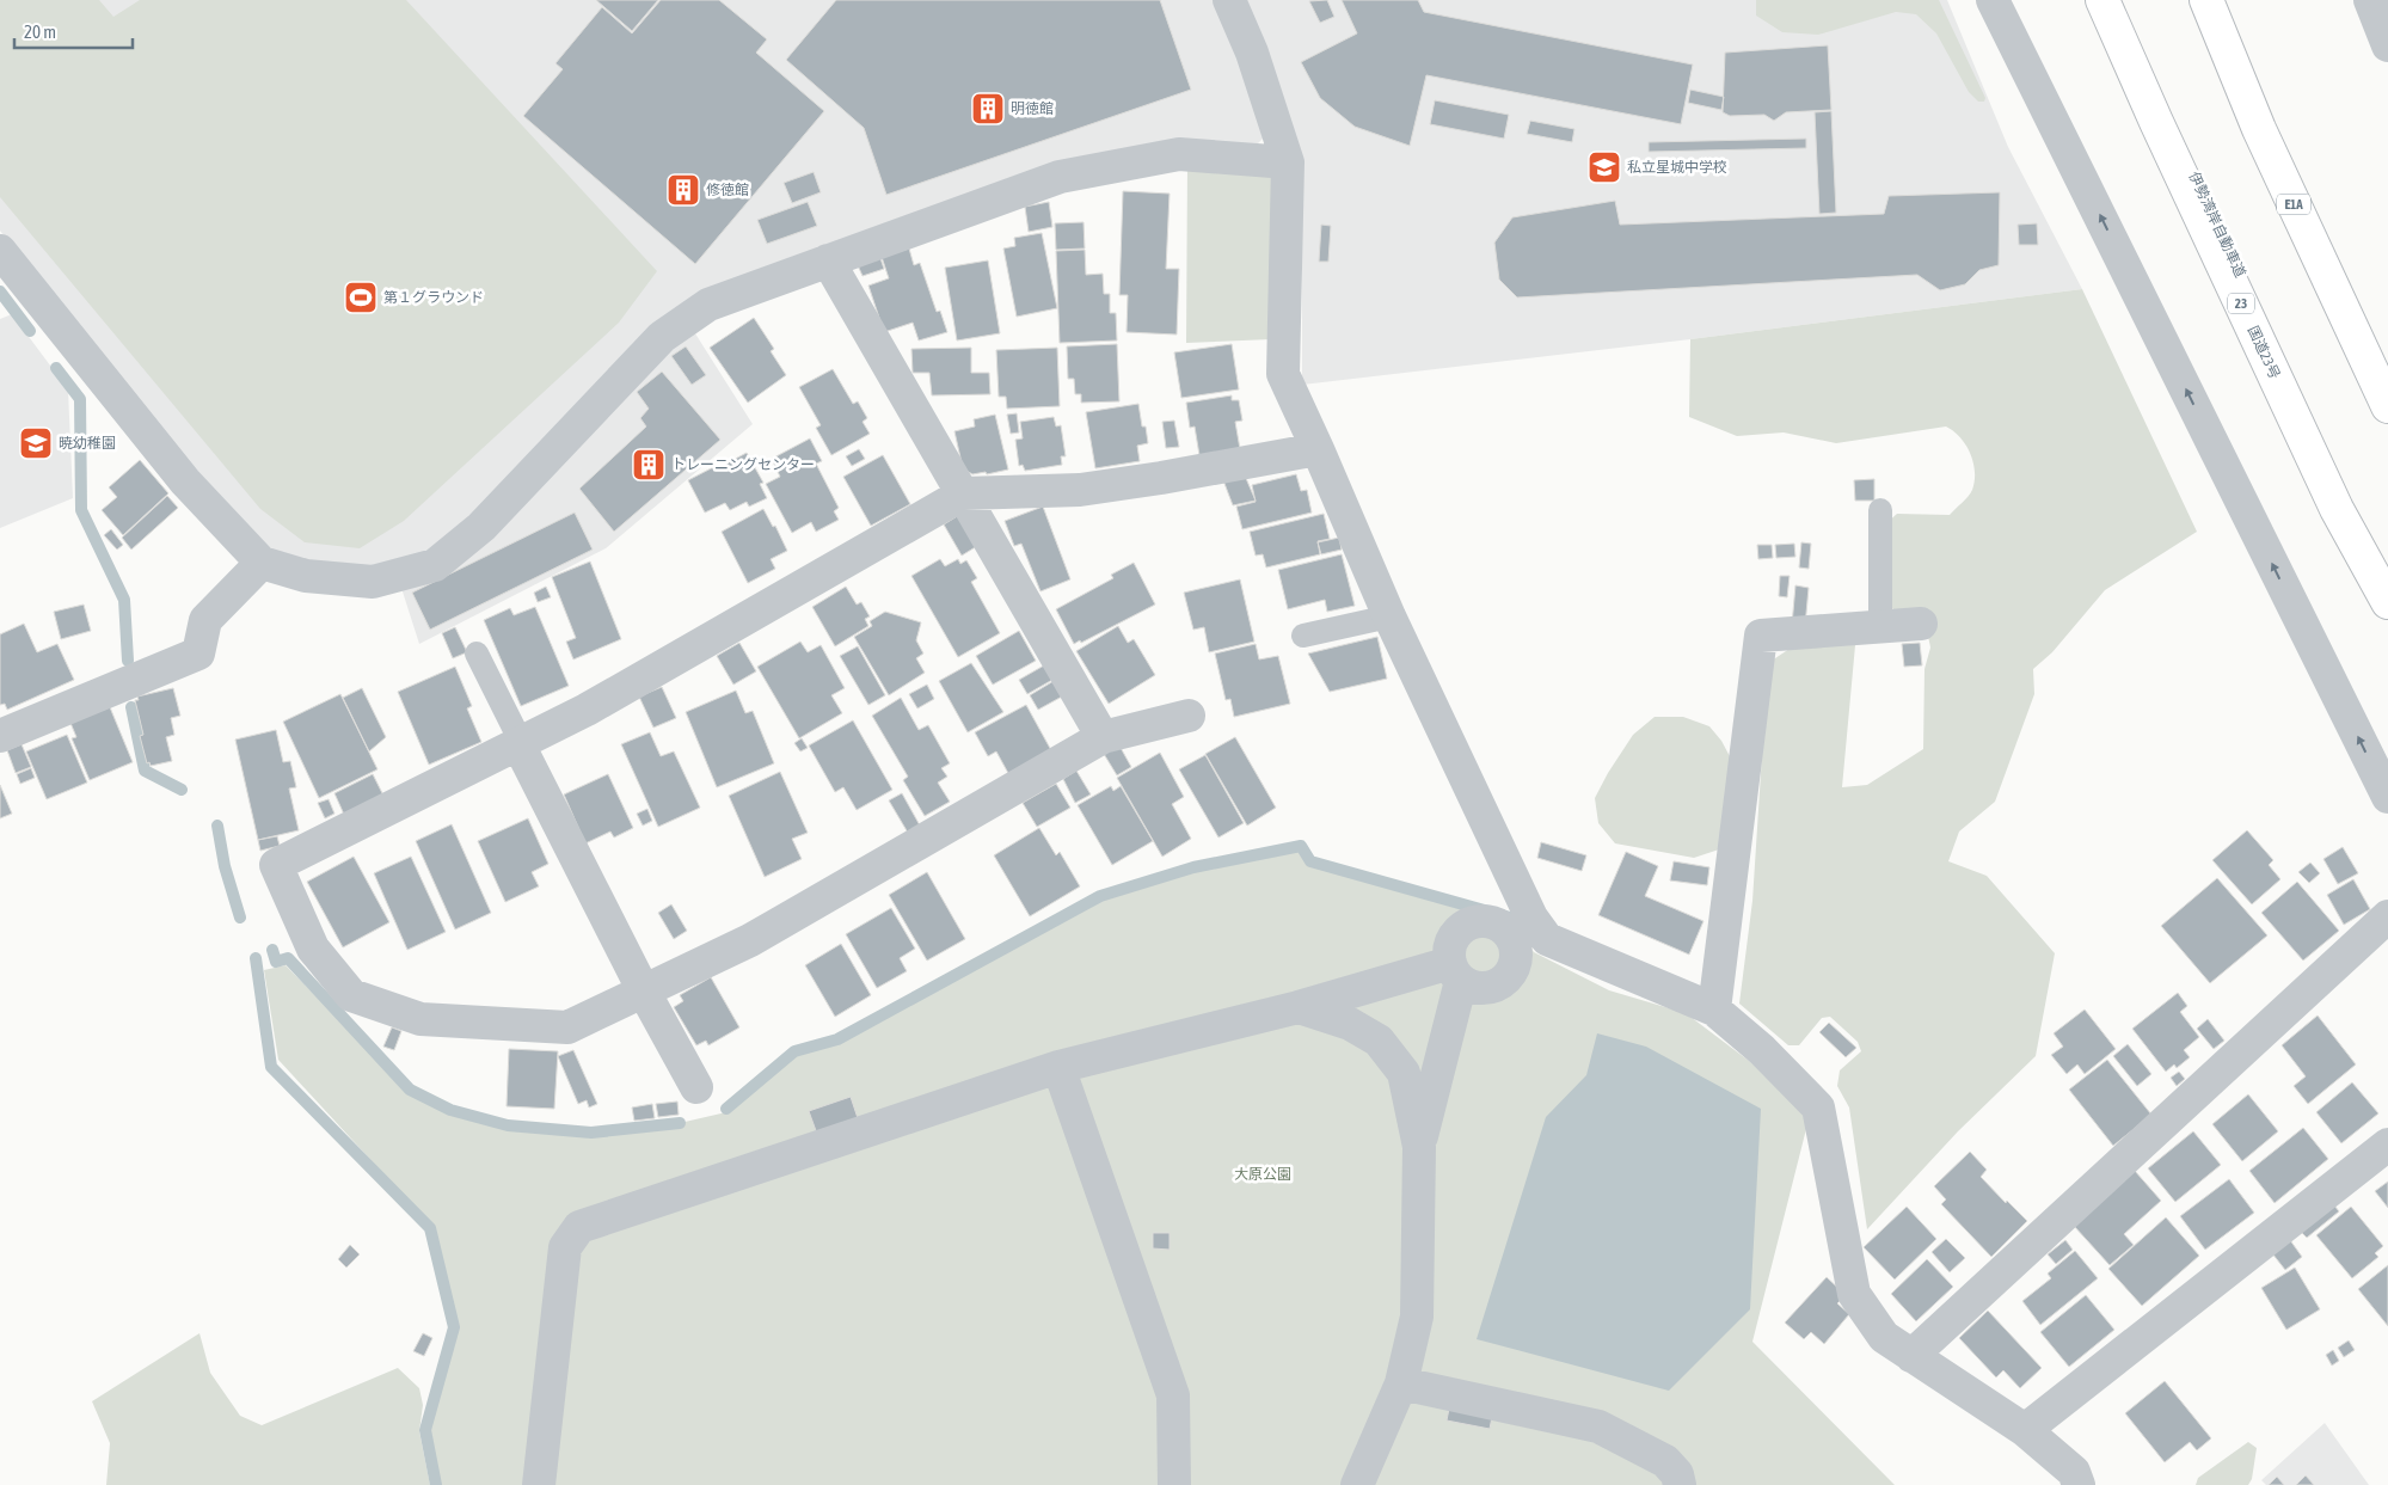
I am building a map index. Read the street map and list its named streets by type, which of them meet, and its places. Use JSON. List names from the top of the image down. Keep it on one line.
{"streets":{"highway":["E1A","伊勢湾岸自動車道","23","国道23号"]},"parks":["大原公園"],"places":{"building":["明徳館","修徳館","トレーニングセンター"],"school or university":["私立星城中学校","暁幼稚園"],"sports":["第１グラウンド"]},"scale_bar":"20 m"}
